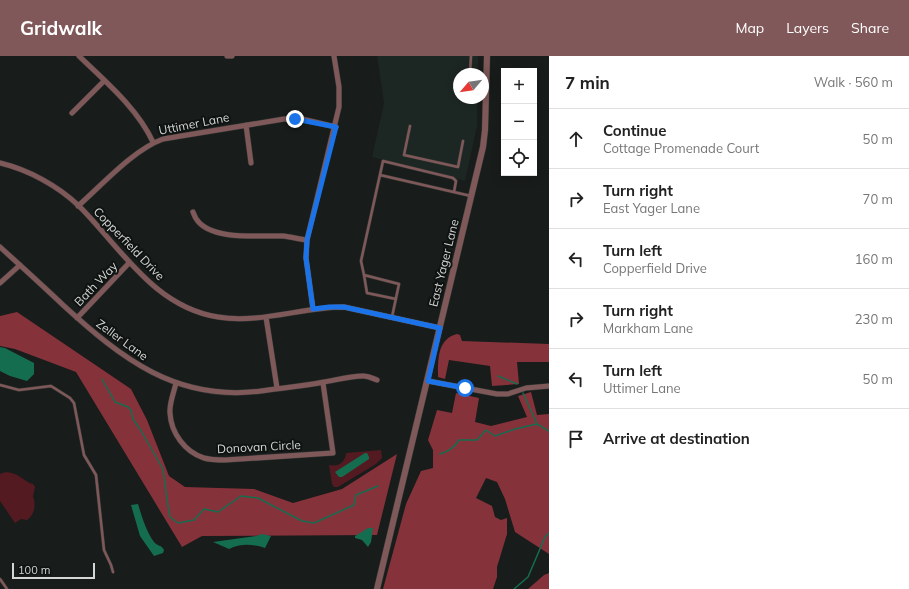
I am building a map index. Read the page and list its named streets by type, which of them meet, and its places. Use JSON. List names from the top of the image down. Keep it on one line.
{"streets":{"street":["Uttimer Lane","Copperfield Drive","East Yager Lane","Bath Way","Zeller Lane","Donovan Circle"]},"crossings":[["Uttimer Lane","Copperfield Drive"],["Copperfield Drive","East Yager Lane"],["Copperfield Drive","Bath Way"],["Bath Way","Zeller Lane"],["Zeller Lane","Donovan Circle"]],"scale_bar":"100 m","north":"bottom left","page":{"header":"Gridwalk","nav":["Map","Layers","Share"],"heading":["7 min","Walk · 560 m"],"map_buttons":["+","−"],"list":[["Continue","Cottage Promenade Court","50 m"],["Turn right","East Yager Lane","70 m"],["Turn left","Copperfield Drive","160 m"],["Turn right","Markham Lane","230 m"],["Turn left","Uttimer Lane","50 m"],"Arrive at destination"],"scale":"100 m"}}
